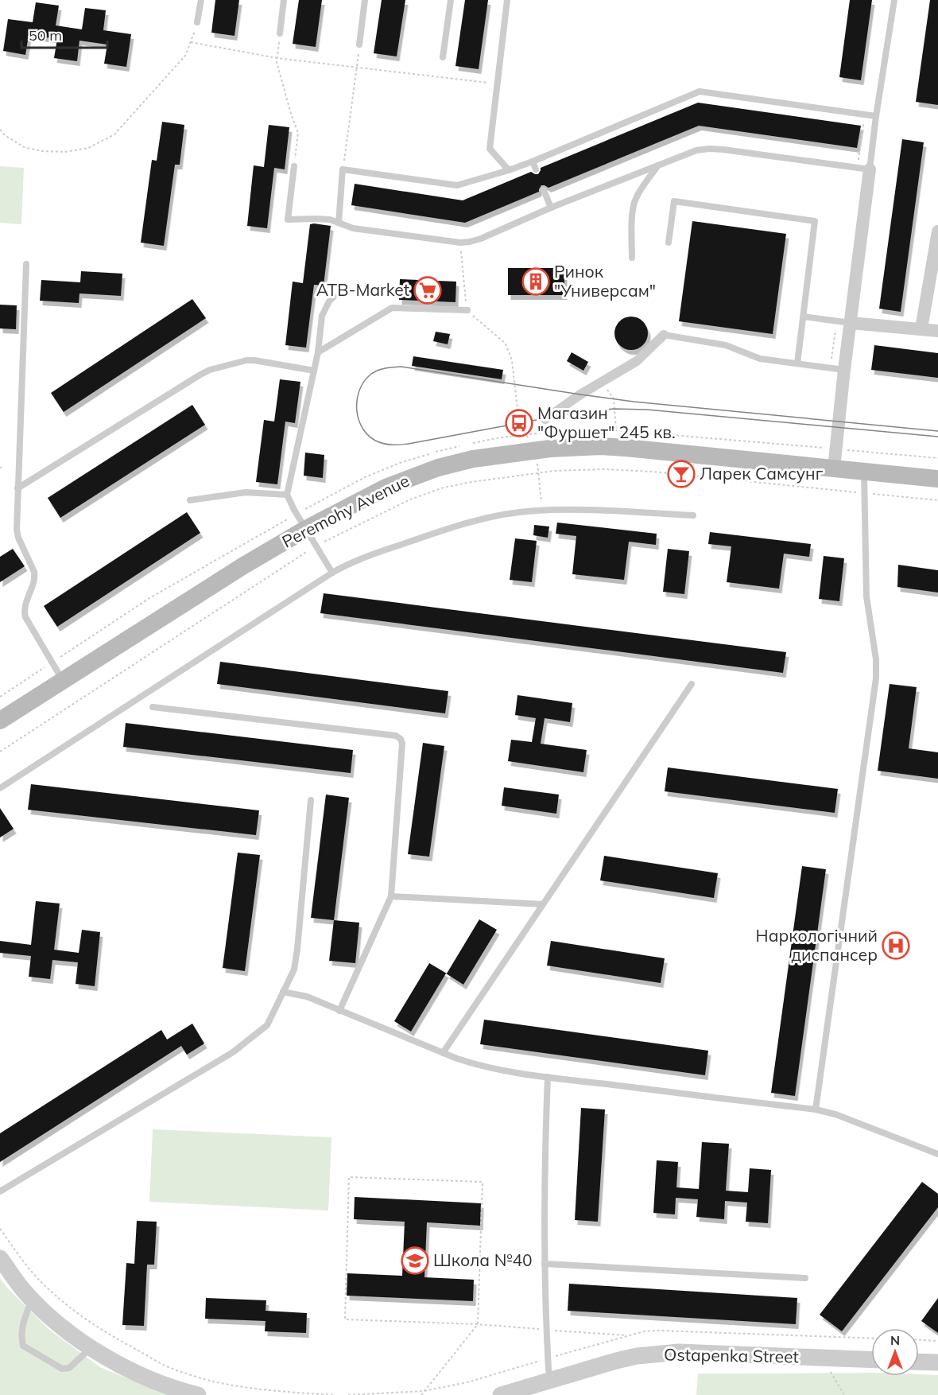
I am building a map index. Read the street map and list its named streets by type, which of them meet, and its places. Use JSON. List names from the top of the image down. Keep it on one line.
{"streets":{"main road":["Peremohy Avenue"],"street":["Ostapenka Street"]},"places":{"building":["Ринок \"Универсам\""],"supermarket":["ATB-Market"],"bus stop":["Магазин \"Фуршет\" 245 кв."],"bar":["Ларек Самсунг"],"hospital":["Наркологічний диспансер"],"school or university":["Школа №40"]},"scale_bar":"50 m","north":"top"}
